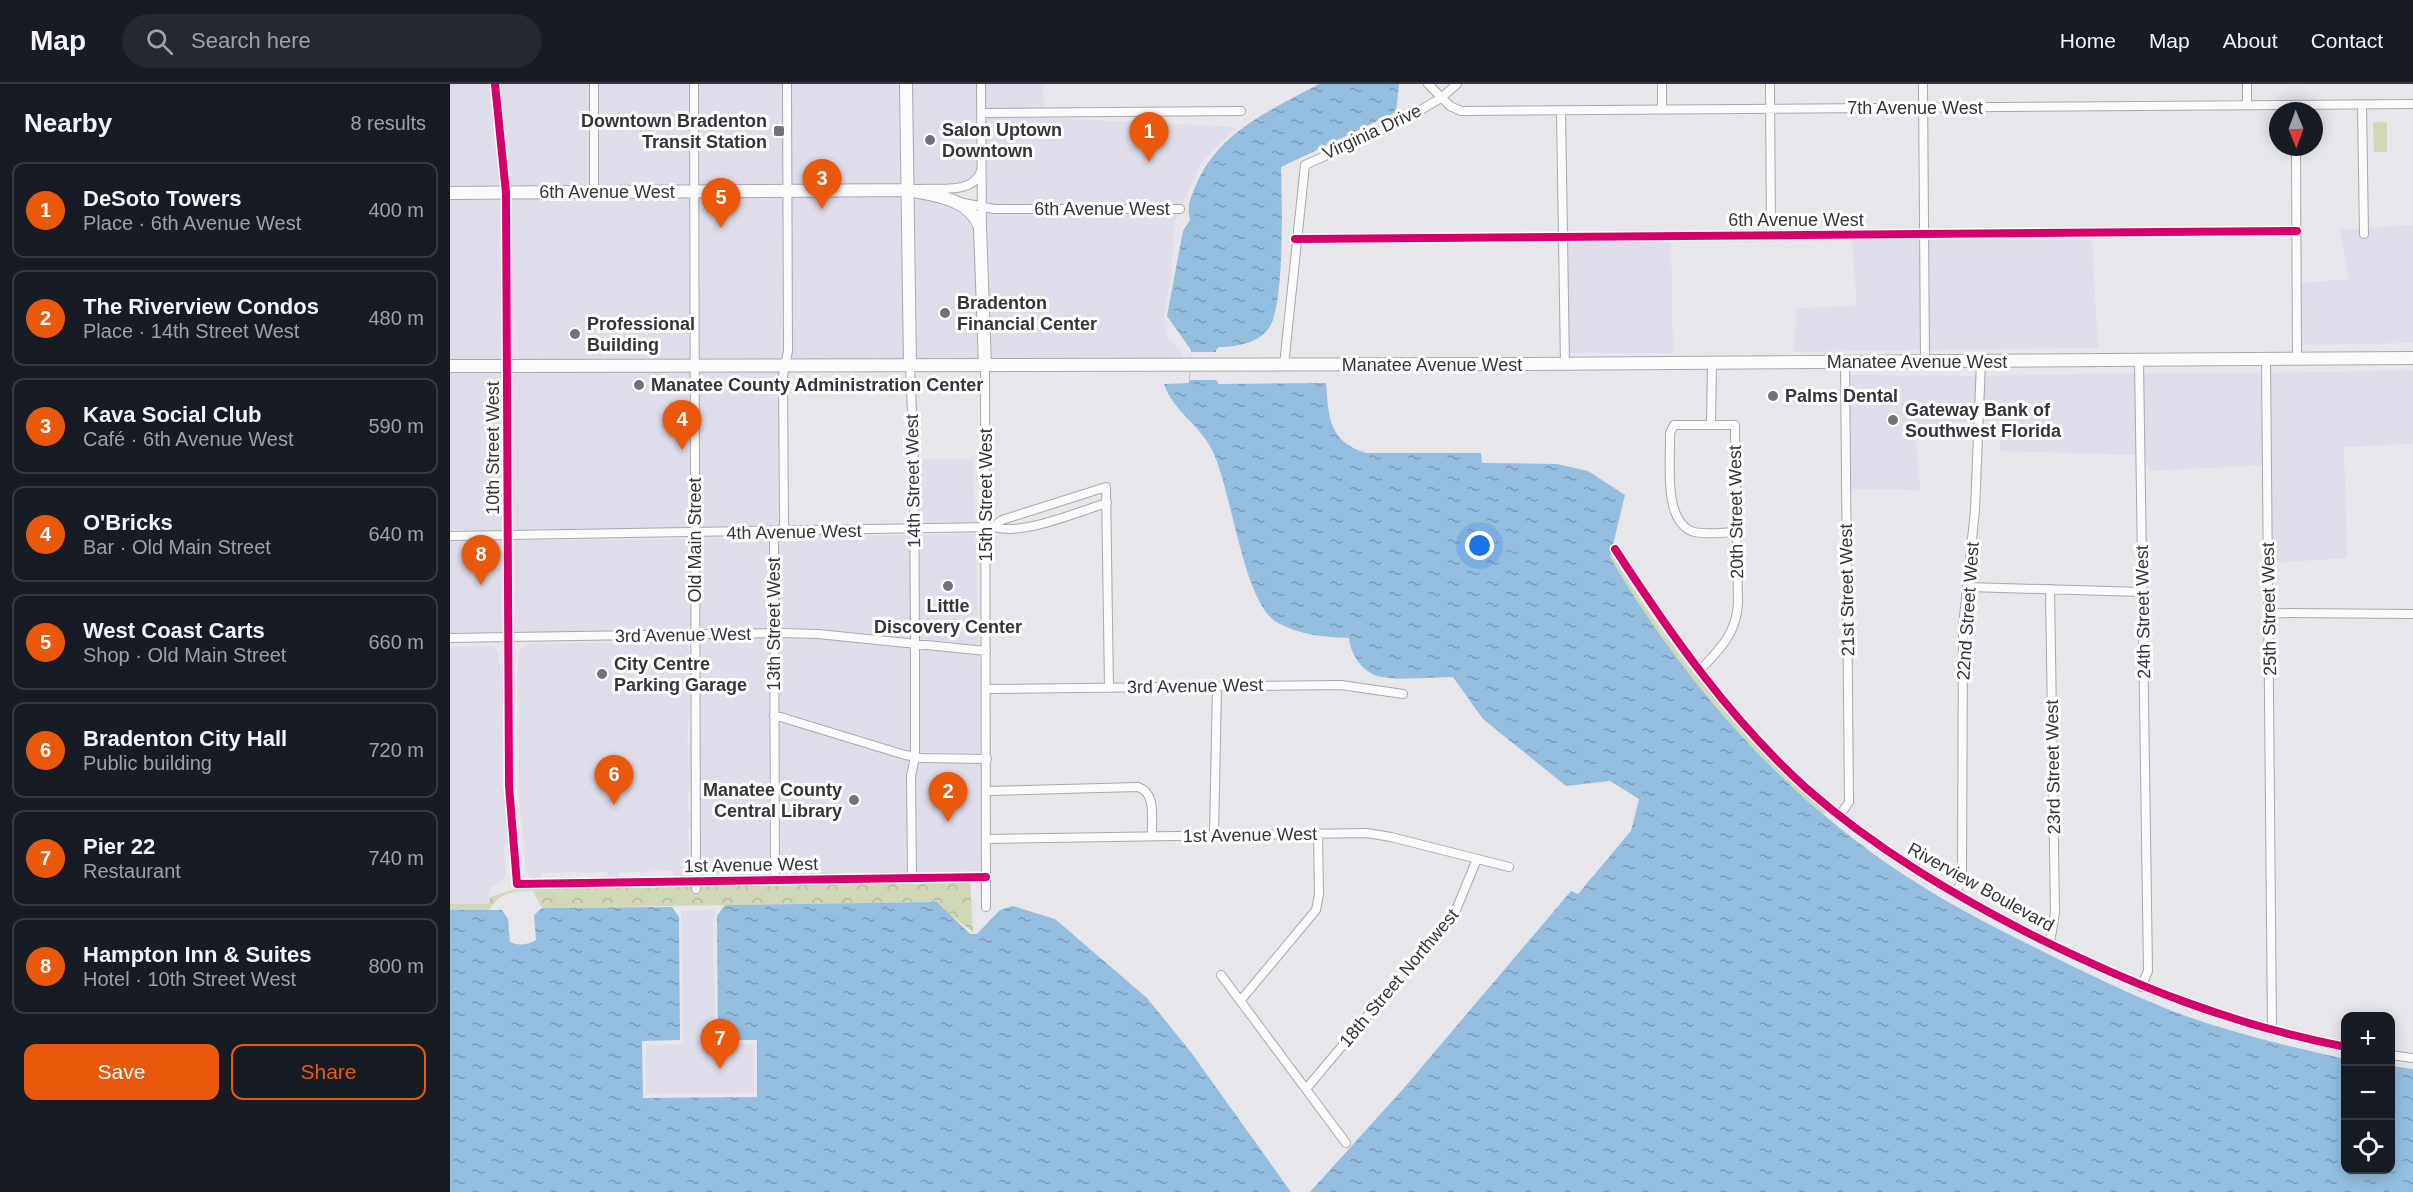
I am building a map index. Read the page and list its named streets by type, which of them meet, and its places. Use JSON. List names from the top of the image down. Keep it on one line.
{"streets":{"main road":["6th Avenue West","Manatee Avenue West","14th Street West","15th Street West"],"street":["7th Avenue West","Virginia Drive","10th Street West","20th Street West","4th Avenue West","Old Main Street","21st Street West","25th Street West","22nd Street West","24th Street West","13th Street West","3rd Avenue West","23rd Street West","1st Avenue West","Riverview Boulevard","18th Street Northwest"]},"crossings":[["7th Avenue West","Virginia Drive"],["Virginia Drive","6th Avenue West"],["Virginia Drive","Manatee Avenue West"],["6th Avenue West","10th Street West"],["6th Avenue West","14th Street West"],["6th Avenue West","15th Street West"],["6th Avenue West","Old Main Street"],["6th Avenue West","13th Street West"],["Manatee Avenue West","10th Street West"],["Manatee Avenue West","14th Street West"],["Manatee Avenue West","15th Street West"],["Manatee Avenue West","20th Street West"],["Manatee Avenue West","Old Main Street"],["Manatee Avenue West","21st Street West"],["Manatee Avenue West","25th Street West"],["Manatee Avenue West","22nd Street West"],["Manatee Avenue West","24th Street West"],["Manatee Avenue West","13th Street West"],["10th Street West","4th Avenue West"],["10th Street West","3rd Avenue West"],["10th Street West","1st Avenue West"],["14th Street West","4th Avenue West"],["14th Street West","3rd Avenue West"],["14th Street West","1st Avenue West"],["15th Street West","4th Avenue West"],["15th Street West","3rd Avenue West"],["15th Street West","1st Avenue West"],["20th Street West","Riverview Boulevard"],["4th Avenue West","Old Main Street"],["4th Avenue West","13th Street West"],["Old Main Street","3rd Avenue West"],["Old Main Street","1st Avenue West"],["21st Street West","Riverview Boulevard"],["25th Street West","Riverview Boulevard"],["22nd Street West","Riverview Boulevard"],["24th Street West","Riverview Boulevard"],["13th Street West","3rd Avenue West"],["13th Street West","1st Avenue West"],["23rd Street West","Riverview Boulevard"],["1st Avenue West","18th Street Northwest"]],"places":{"transit":["Downtown Bradenton Transit Station"],"other":["Salon Uptown Downtown","Bradenton Financial Center","Professional Building","Manatee County Administration Center","Palms Dental","Gateway Bank of Southwest Florida","Little Discovery Center","City Centre Parking Garage","Manatee County Central Library"]},"north":"bottom","page":{"header":"Map","search":"Search here","nav":["Home","Map","About","Contact"],"heading":["Nearby","8 results"],"pins":["1","3","5","4","8","6","2","7"],"list":[{"mark":"1","name":"DeSoto Towers","note":"Place · 6th Avenue West","value":"400 m"},{"mark":"2","name":"The Riverview Condos","note":"Place · 14th Street West","value":"480 m"},{"mark":"3","name":"Kava Social Club","note":"Café · 6th Avenue West","value":"590 m"},{"mark":"4","name":"O'Bricks","note":"Bar · Old Main Street","value":"640 m"},{"mark":"5","name":"West Coast Carts","note":"Shop · Old Main Street","value":"660 m"},{"mark":"6","name":"Bradenton City Hall","note":"Public building","value":"720 m"},{"mark":"7","name":"Pier 22","note":"Restaurant","value":"740 m"},{"mark":"8","name":"Hampton Inn & Suites","note":"Hotel · 10th Street West","value":"800 m"}],"map_buttons":["+","−"],"buttons":["Save","Share"]}}
